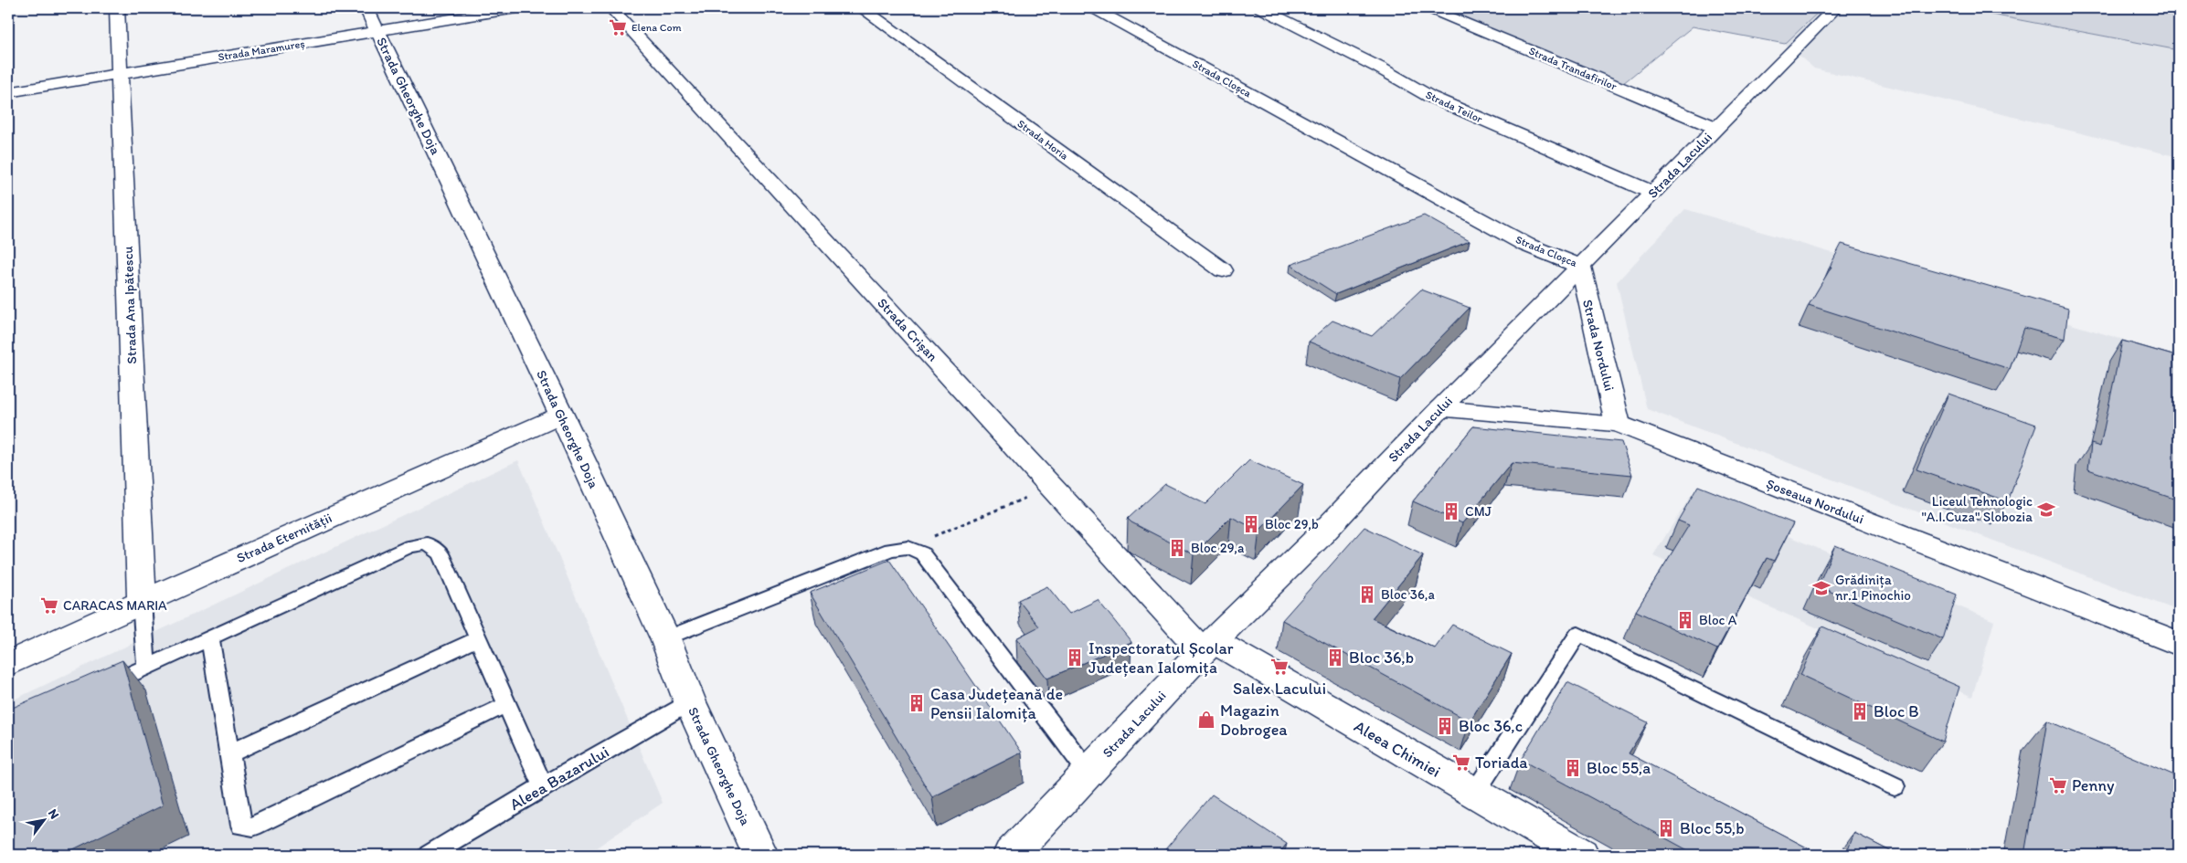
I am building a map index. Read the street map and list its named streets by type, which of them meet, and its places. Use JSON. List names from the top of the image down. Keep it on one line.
{"streets":{"street":["Strada Maramureș","Strada Trandafirilor","Strada Cloșca","Strada Gheorghe Doja","Strada Teilor","Strada Horia","Strada Lacului","Strada Ana Ipătescu","Strada Crișan","Strada Nordului","Șoseaua Nordului","Strada Eternității","Aleea Chimiei"],"lane":["Aleea Bazarului"]},"crossings":[["Strada Maramureș","Strada Gheorghe Doja"],["Strada Maramureș","Strada Ana Ipătescu"],["Strada Trandafirilor","Strada Lacului"],["Strada Cloșca","Strada Lacului"],["Strada Cloșca","Strada Nordului"],["Strada Gheorghe Doja","Strada Eternității"],["Strada Gheorghe Doja","Aleea Bazarului"],["Strada Teilor","Strada Lacului"],["Strada Lacului","Strada Crișan"],["Strada Lacului","Strada Nordului"],["Strada Lacului","Șoseaua Nordului"],["Strada Lacului","Aleea Chimiei"],["Strada Ana Ipătescu","Strada Eternității"],["Strada Crișan","Aleea Chimiei"],["Strada Nordului","Șoseaua Nordului"]],"places":{"supermarket":["Elena Com","CARACAS MARIA","Salex Lacului","Toriada","Penny"],"school or university":["Liceul Tehnologic \"A.I.Cuza\" Slobozia","Grădinița nr.1 Pinochio"],"building":["CMJ","Bloc 29,b","Bloc 29,a","Bloc 36,a","Bloc A","Inspectoratul Școlar Județean Ialomița","Bloc 36,b","Casa Județeană de Pensii Ialomița","Bloc B","Bloc 36,c","Bloc 55,a","Bloc 55,b"],"shop":["Magazin Dobrogea"]},"north":"top right"}
